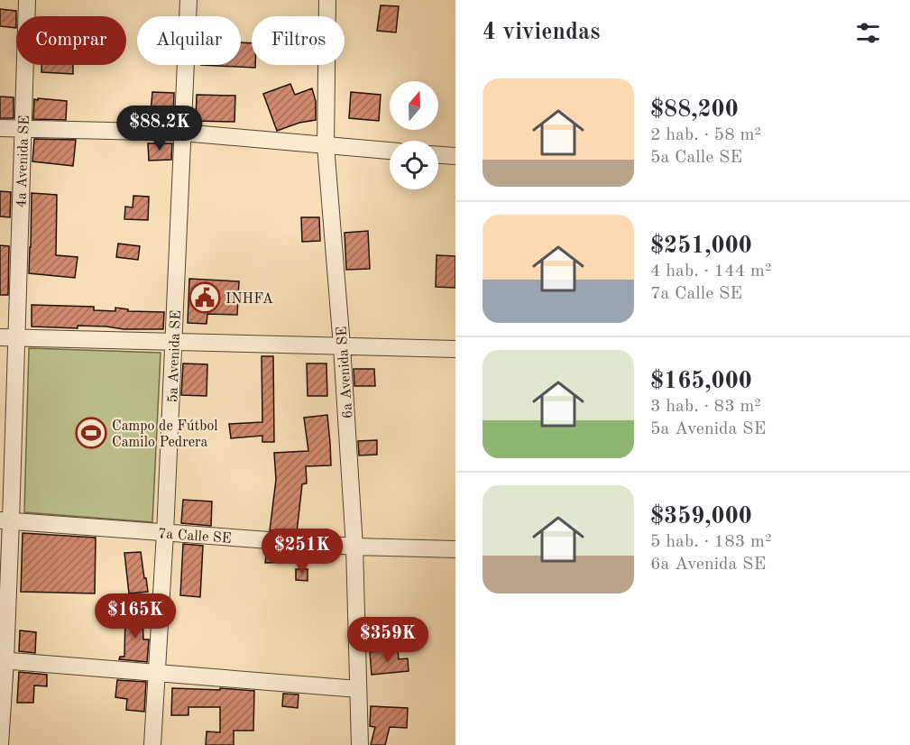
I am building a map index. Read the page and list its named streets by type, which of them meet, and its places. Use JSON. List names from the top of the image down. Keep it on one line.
{"streets":{"street":["4a Avenida SE","5a Avenida SE","6a Avenida SE","7a Calle SE"]},"crossings":[["4a Avenida SE","7a Calle SE"],["5a Avenida SE","7a Calle SE"],["6a Avenida SE","7a Calle SE"]],"places":{"public building":["INHFA"],"sports":["Campo de Fútbol Camilo Pedrera"]},"north":"top","page":{"heading":"4 viviendas","chip":["Comprar","Alquilar","Filtros"],"list":[{"name":"$88,200","note":"2 hab. · 58 m² · 5a Calle SE"},{"name":"$251,000","note":"4 hab. · 144 m² · 7a Calle SE"},{"name":"$165,000","note":"3 hab. · 83 m² · 5a Avenida SE"},{"name":"$359,000","note":"5 hab. · 183 m² · 6a Avenida SE"}],"price":["$88.2K","$251K","$165K","$359K"]}}
